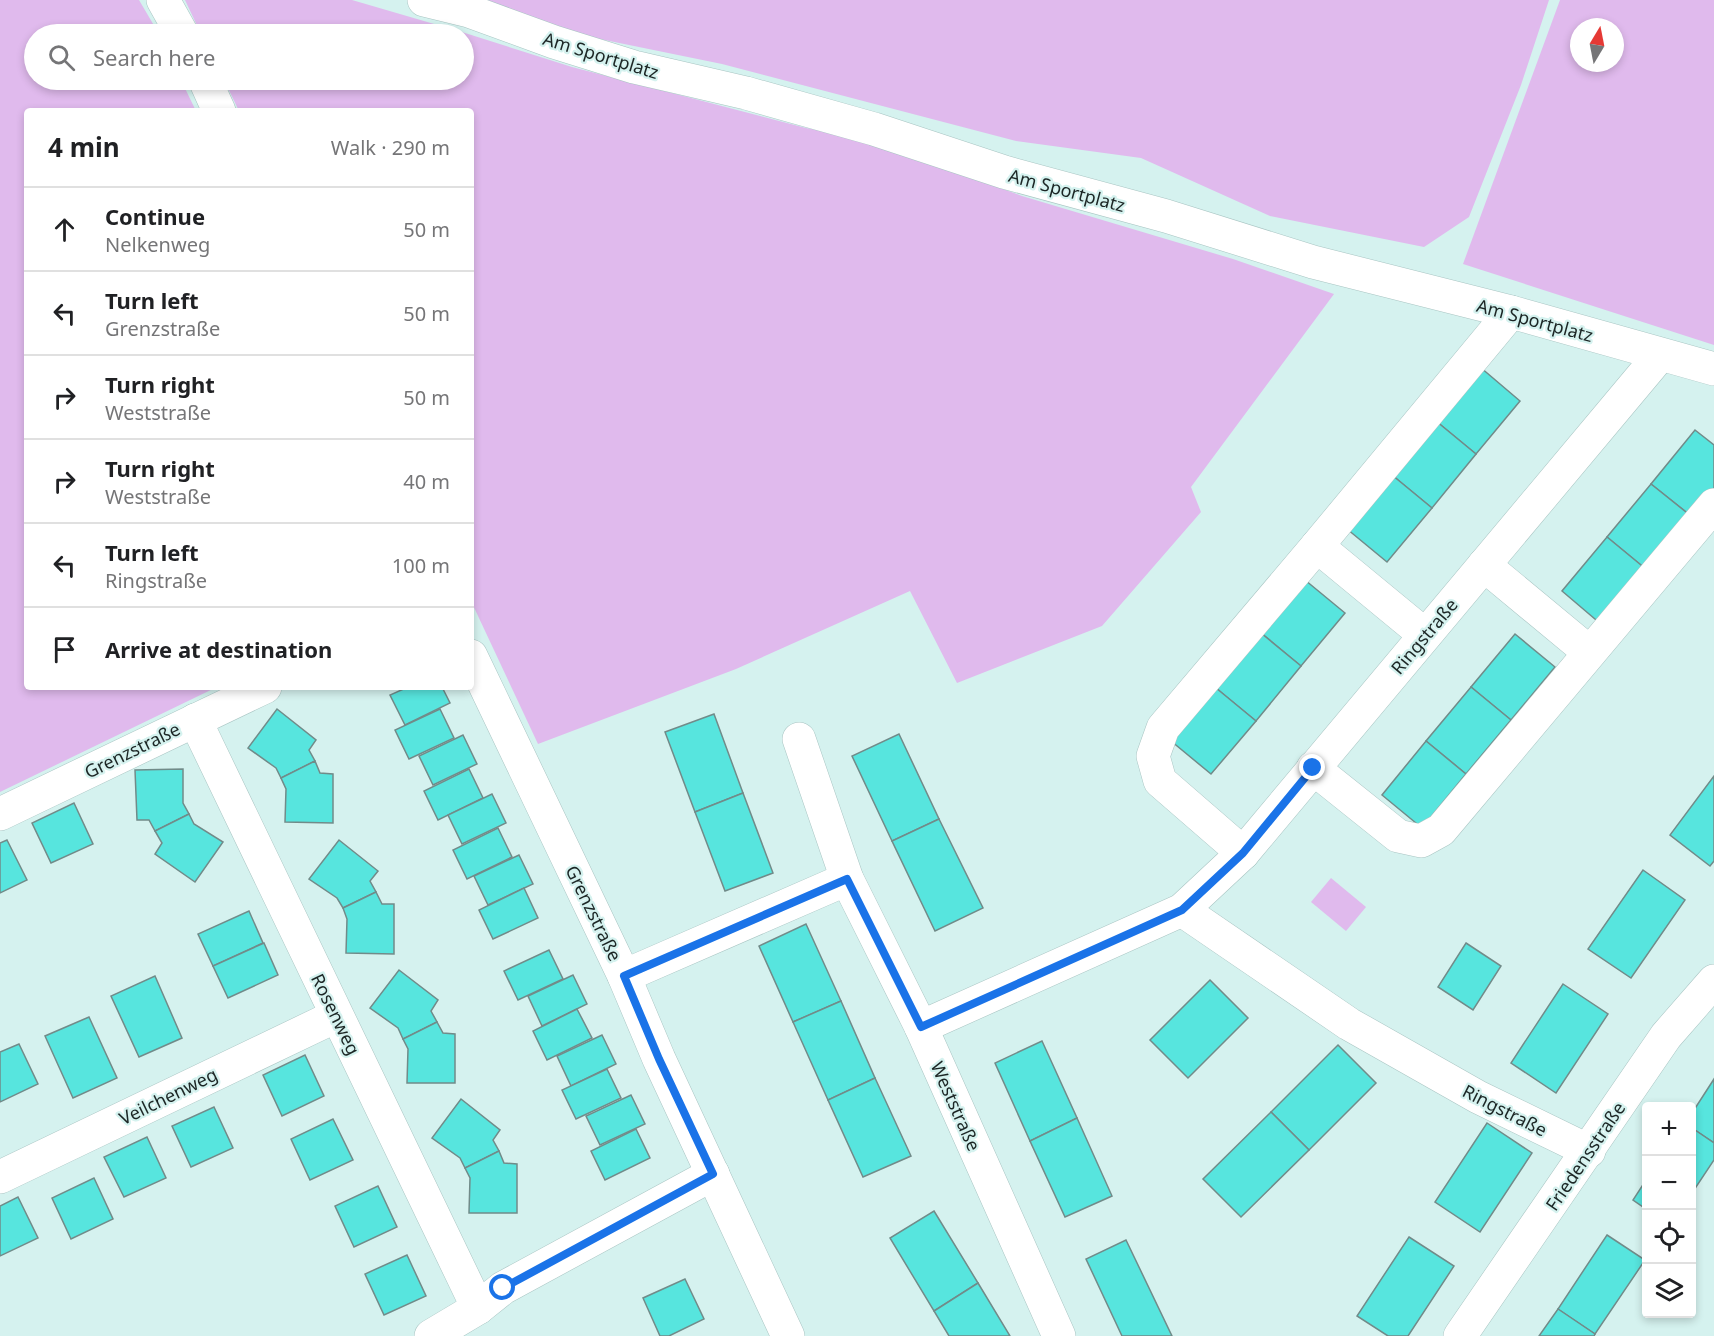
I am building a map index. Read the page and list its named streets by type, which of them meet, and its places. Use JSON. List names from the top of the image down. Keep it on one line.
{"streets":{"street":["Am Sportplatz","Ringstraße","Grenzstraße","Rosenweg","Veilchenweg","Weststraße","Friedensstraße"]},"crossings":[["Am Sportplatz","Ringstraße"],["Ringstraße","Weststraße"],["Ringstraße","Friedensstraße"],["Grenzstraße","Rosenweg"],["Rosenweg","Veilchenweg"]],"north":"top","page":{"search":"Search here","heading":["4 min","Walk · 290 m"],"list":[["Continue","Nelkenweg","50 m"],["Turn left","Grenzstraße","50 m"],["Turn right","Weststraße","50 m"],["Turn right","Weststraße","40 m"],["Turn left","Ringstraße","100 m"],"Arrive at destination"],"map_buttons":["+","−"]}}
